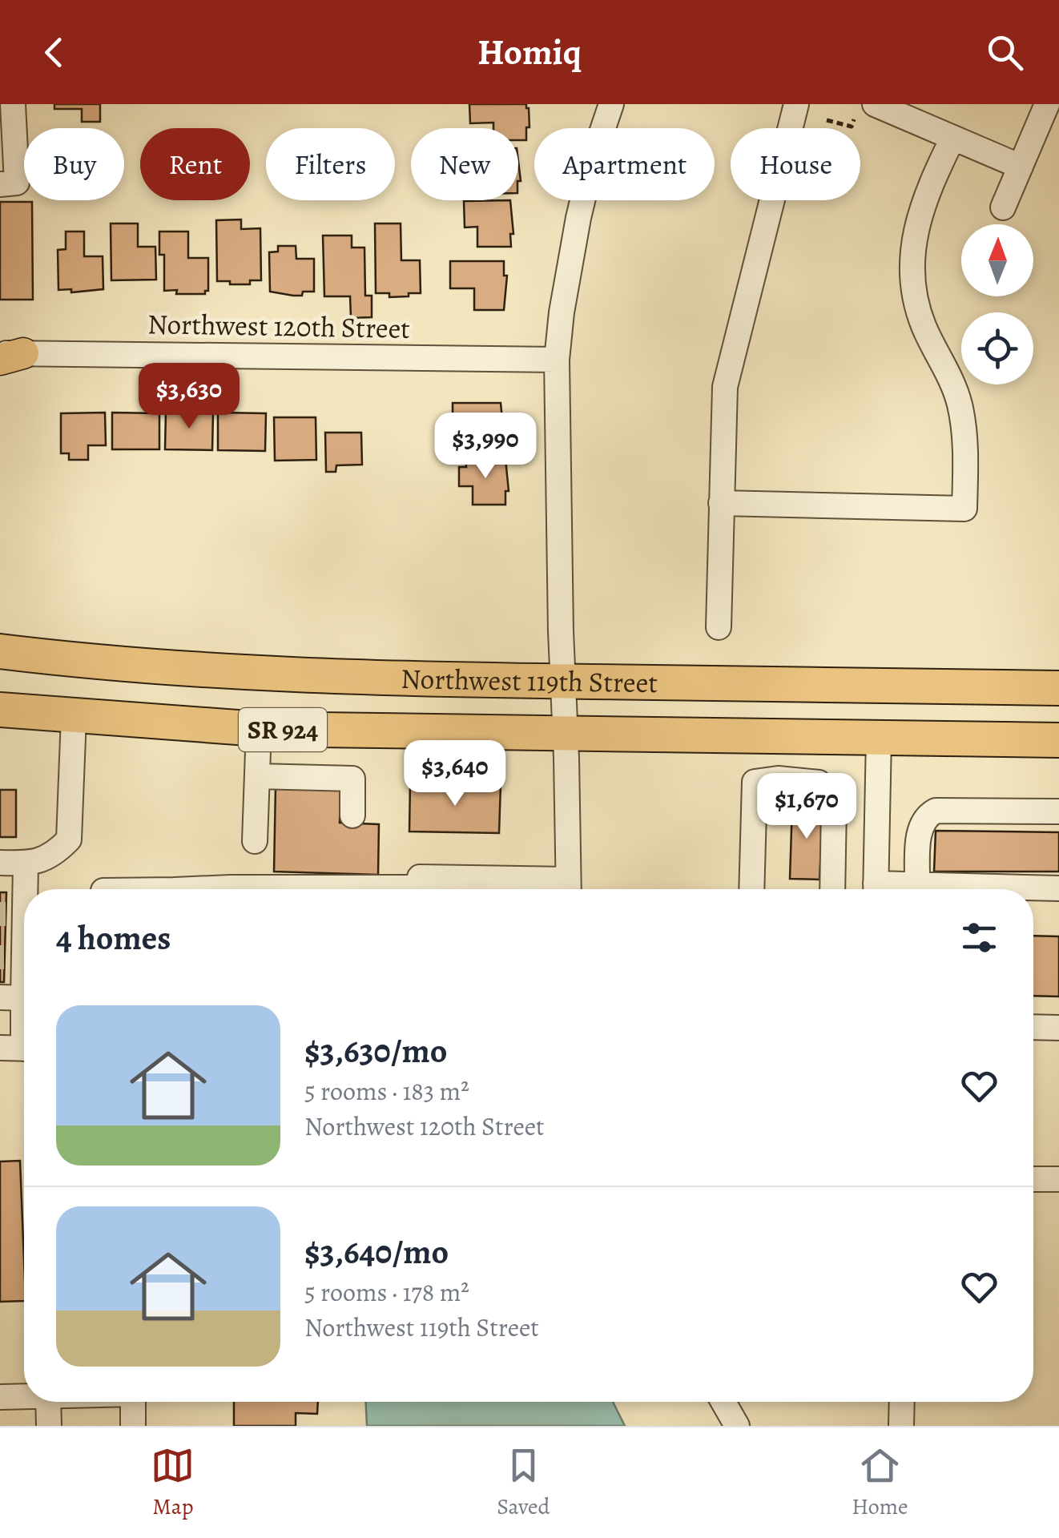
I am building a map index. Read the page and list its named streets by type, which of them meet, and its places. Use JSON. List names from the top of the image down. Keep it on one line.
{"streets":{"highway":["Northwest 119th Street","SR 924"],"street":["Northwest 120th Street"]},"north":"top","page":{"header":"Homiq","chip":["Buy","Rent","Filters","New","Apartment","House"],"price":["$3,630","$3,990","$3,640","$1,670"],"heading":"4 homes","list":[{"name":"$3,630/mo","note":"5 rooms · 183 m² · Northwest 120th Street"},{"name":"$3,640/mo","note":"5 rooms · 178 m² · Northwest 119th Street"}],"tabs":["Map","Saved","Home"]}}
